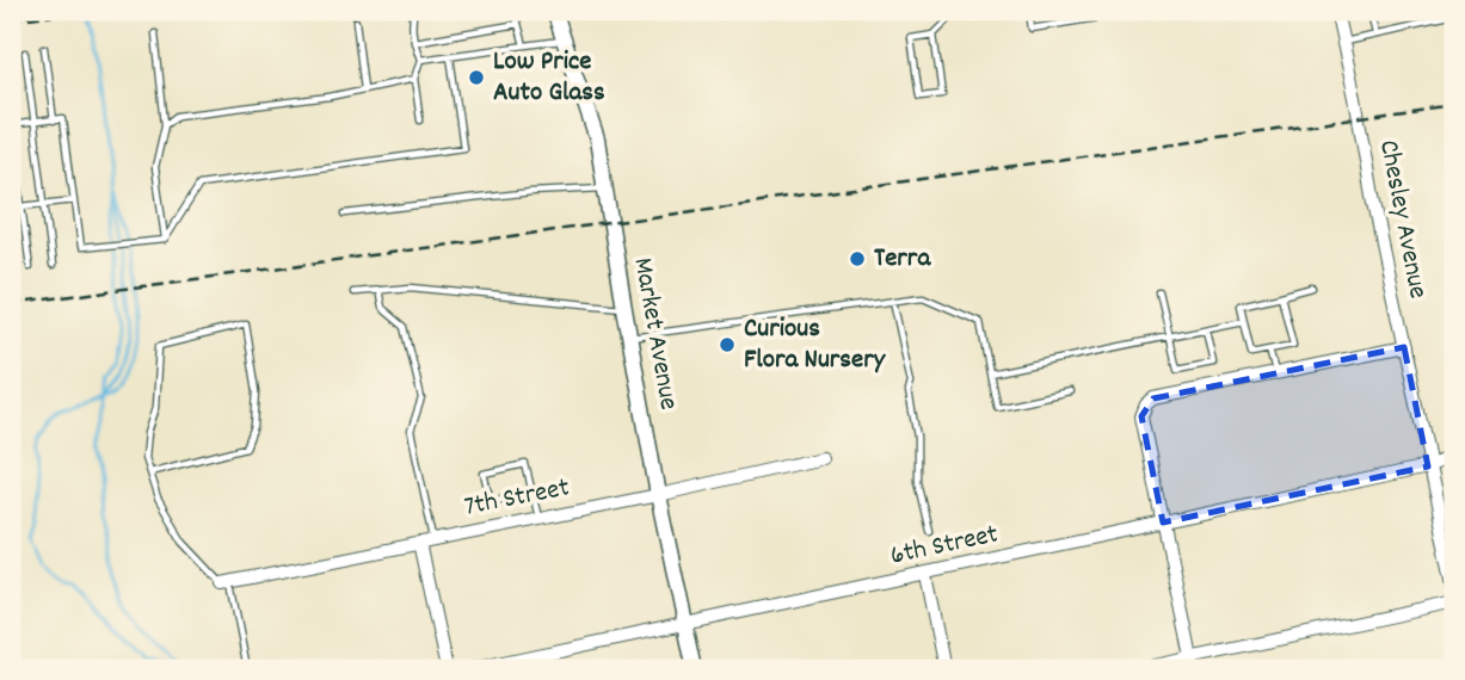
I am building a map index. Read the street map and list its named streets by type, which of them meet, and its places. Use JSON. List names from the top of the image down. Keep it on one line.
{"streets":{"street":["Chesley Avenue","Market Avenue","7th Street","6th Street"]},"crossings":[["Chesley Avenue","6th Street"],["Market Avenue","7th Street"],["Market Avenue","6th Street"]],"places":["Low Price Auto Glass","Terra","Curious Flora Nursery"]}
